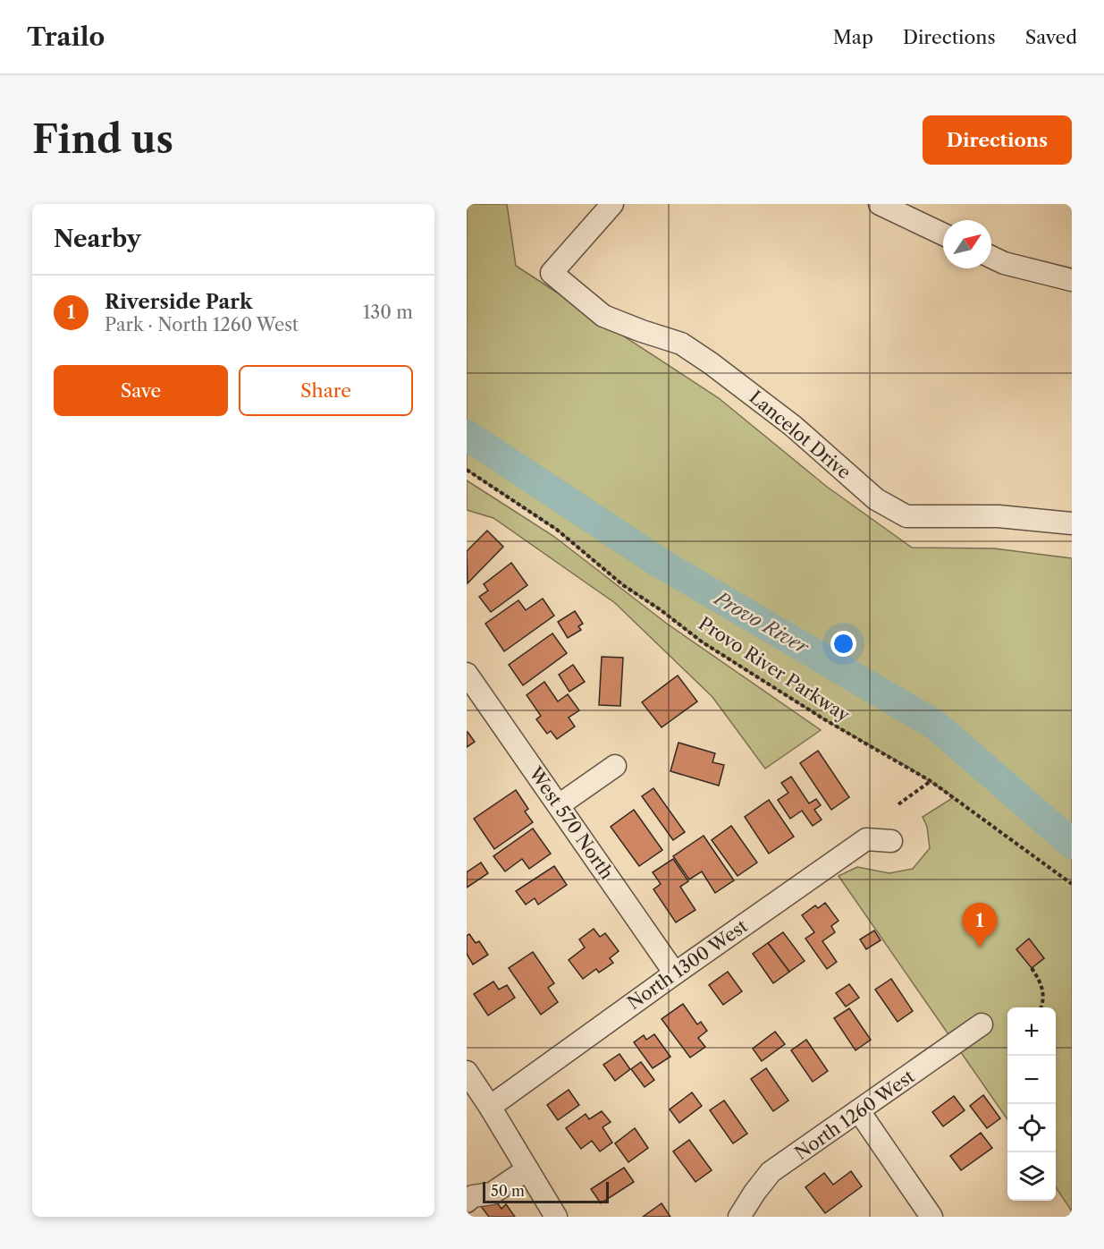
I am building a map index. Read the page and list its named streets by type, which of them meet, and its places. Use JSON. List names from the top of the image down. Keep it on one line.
{"streets":{"street":["Lancelot Drive","West 570 North","North 1300 West","North 1260 West"],"path":["Provo River Parkway"]},"crossings":[["West 570 North","North 1300 West"]],"water":["Provo River"],"scale_bar":"50 m","north":"top right","page":{"header":"Trailo","nav":["Map","Directions","Saved"],"buttons":["Directions",["Save","Share"]],"title":"Find us","heading":"Nearby","list":[{"mark":"1","name":"Riverside Park","note":"Park · North 1260 West","value":"130 m"}],"pins":"1","map_buttons":["+","−"],"scale":"50 m"}}
